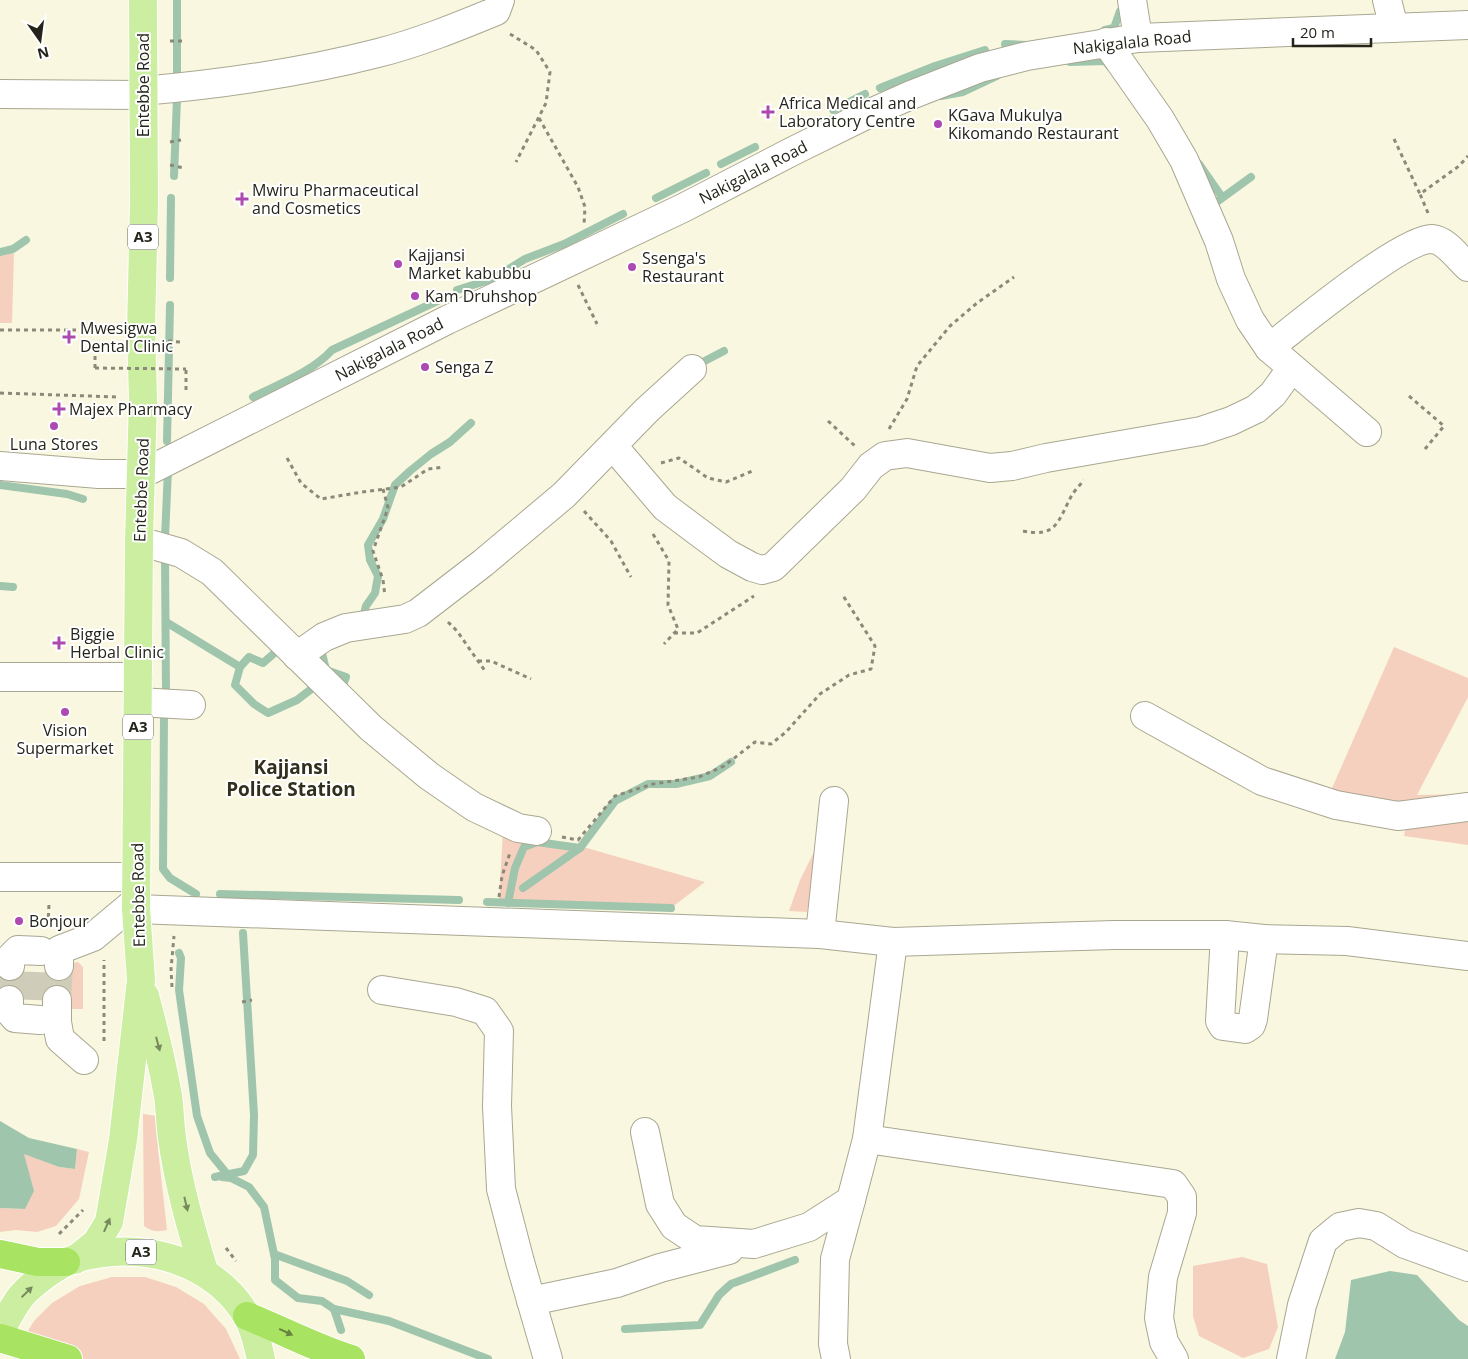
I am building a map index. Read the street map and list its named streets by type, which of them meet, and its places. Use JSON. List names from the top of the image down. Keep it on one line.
{"streets":{"main road":["Entebbe Road","A3"],"street":["Nakigalala Road"]},"crossings":[["Nakigalala Road","Entebbe Road"],["Entebbe Road","A3"]],"districts":["Kajjansi Police Station"],"places":{"health":["Africa Medical and Laboratory Centre","Mwiru Pharmaceutical and Cosmetics","Mwesigwa Dental Clinic","Majex Pharmacy","Biggie Herbal Clinic"],"other":["KGava Mukulya Kikomando Restaurant","Kajjansi Market kabubbu","Ssenga's Restaurant","Kam Druhshop","Senga Z","Luna Stores","Vision Supermarket","Bonjour"]},"scale_bar":"20 m","north":"bottom"}
